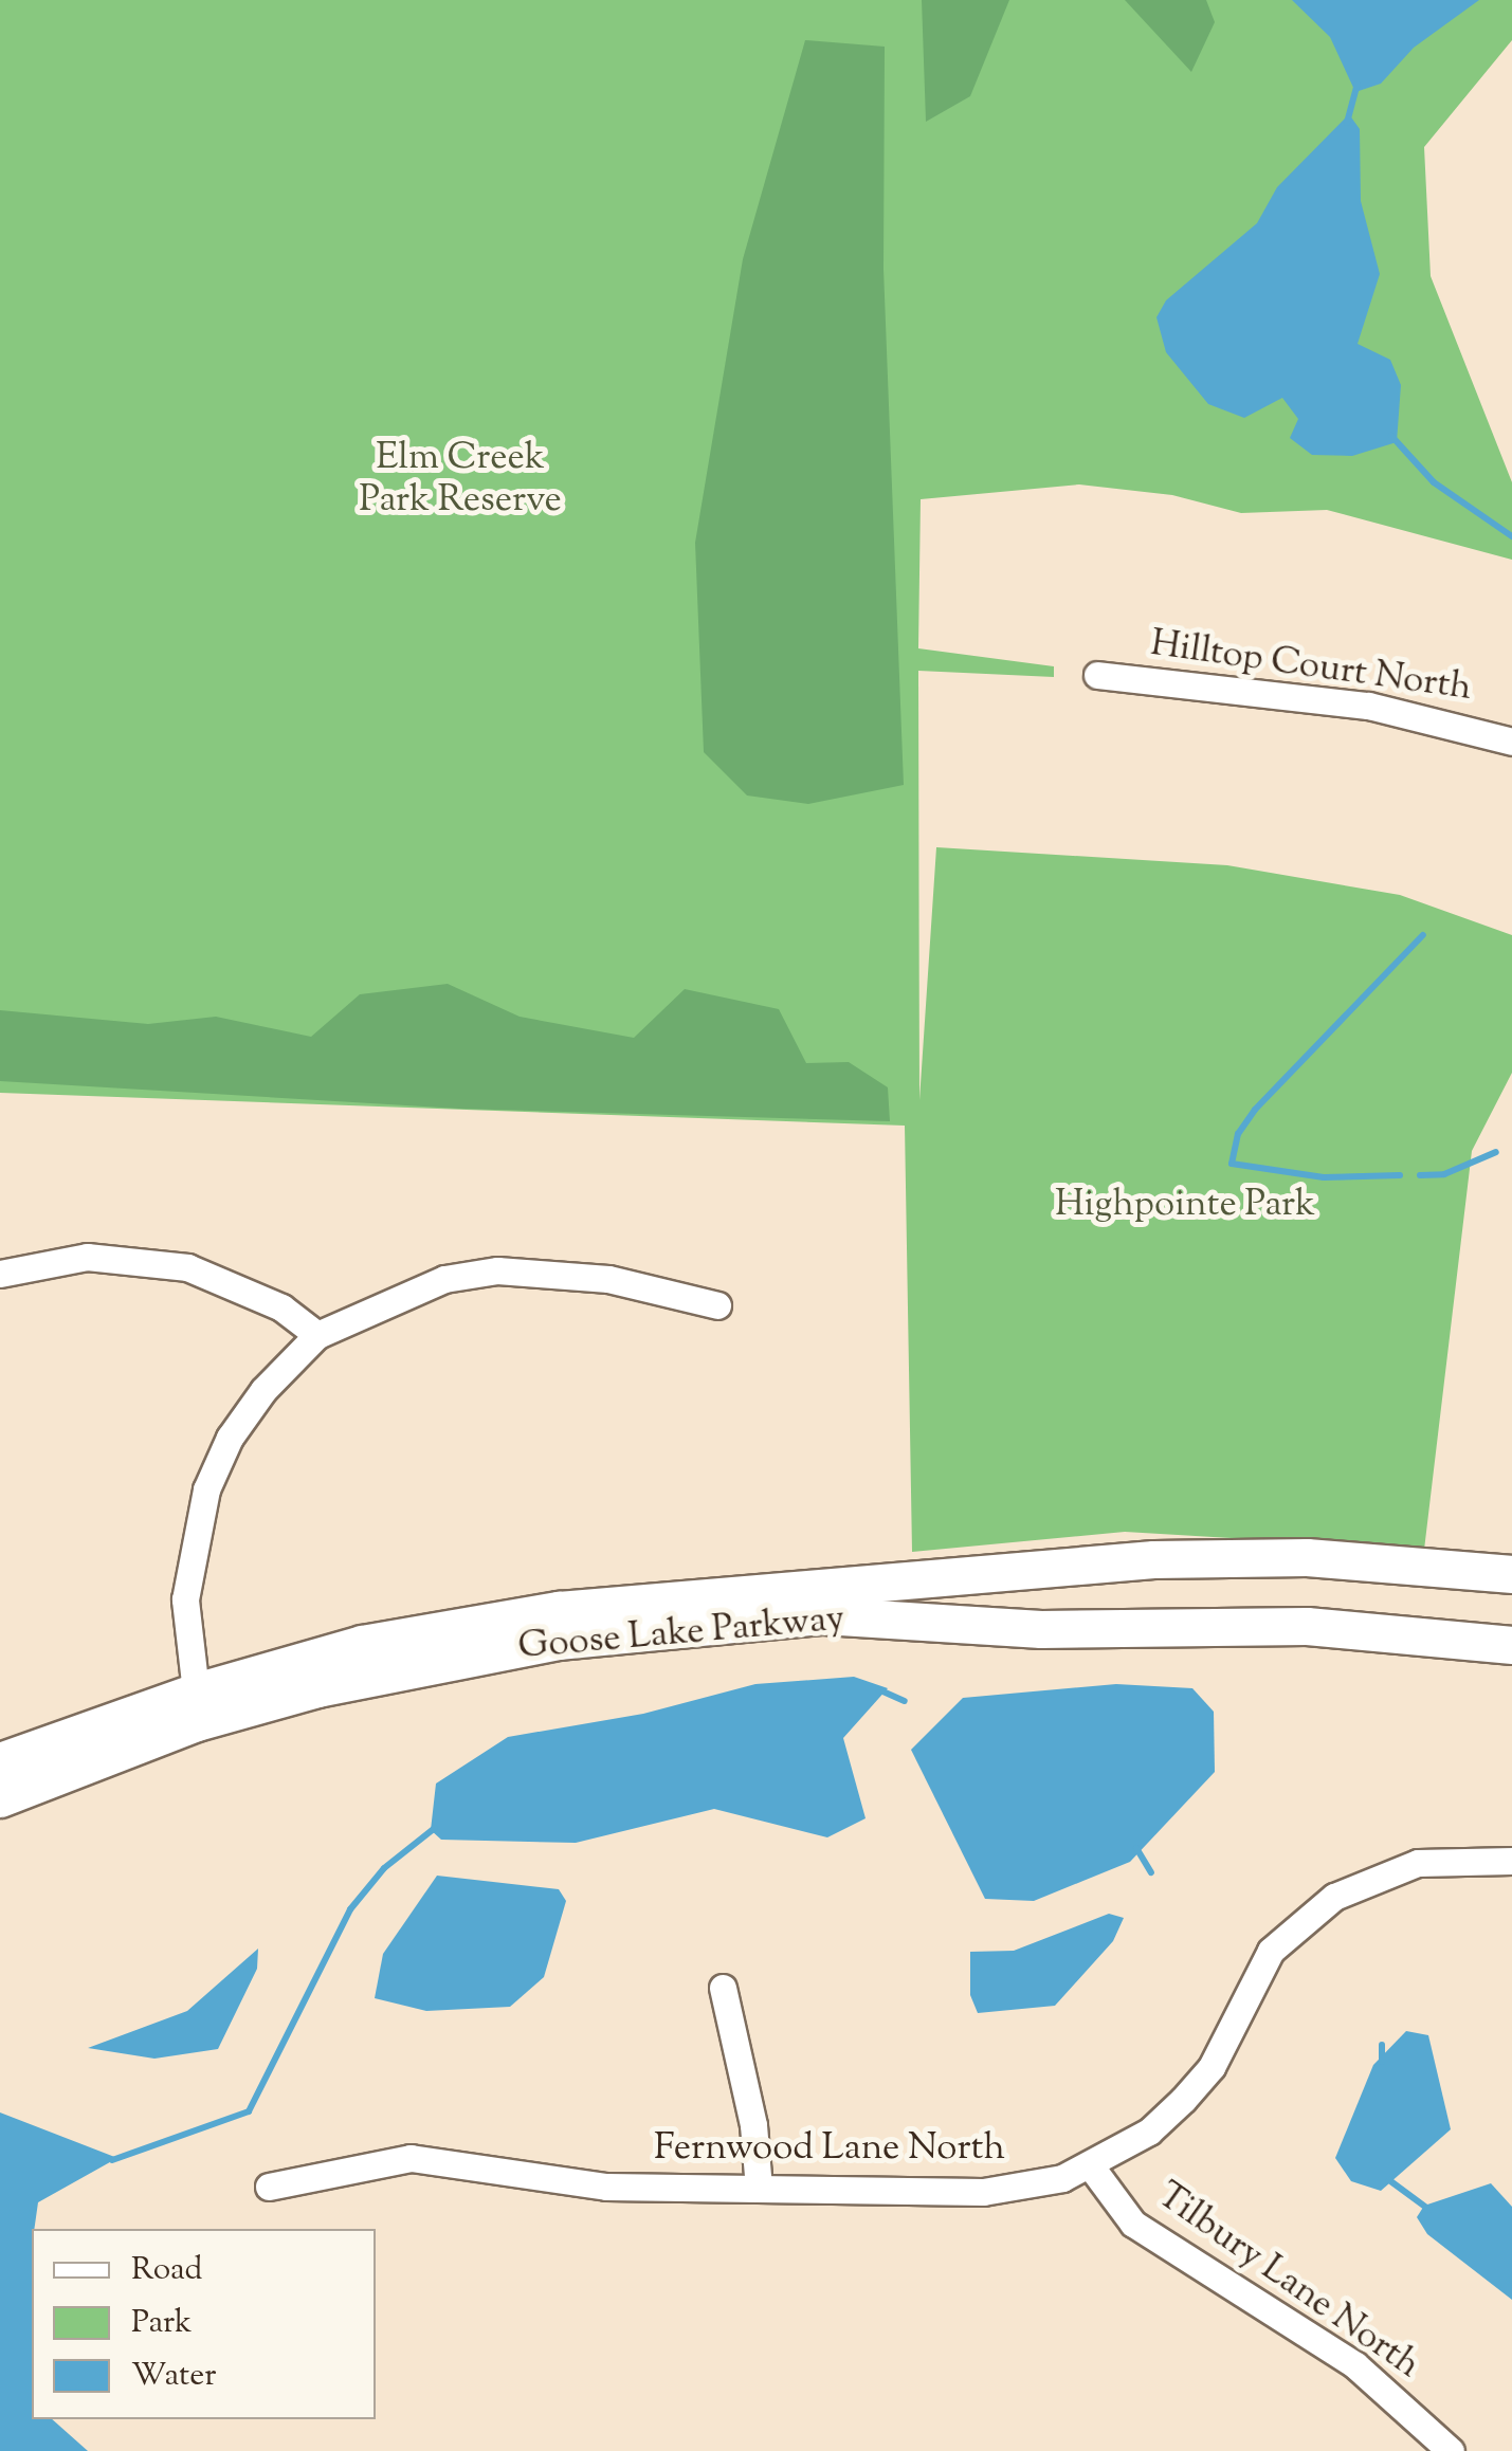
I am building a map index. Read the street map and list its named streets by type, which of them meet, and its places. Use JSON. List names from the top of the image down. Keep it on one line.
{"streets":{"street":["Hilltop Court North","Goose Lake Parkway","Fernwood Lane North","Tilbury Lane North"]},"crossings":[["Fernwood Lane North","Tilbury Lane North"]],"parks":["Elm Creek Park Reserve","Highpointe Park"],"legend":["Road","Park","Water"]}
